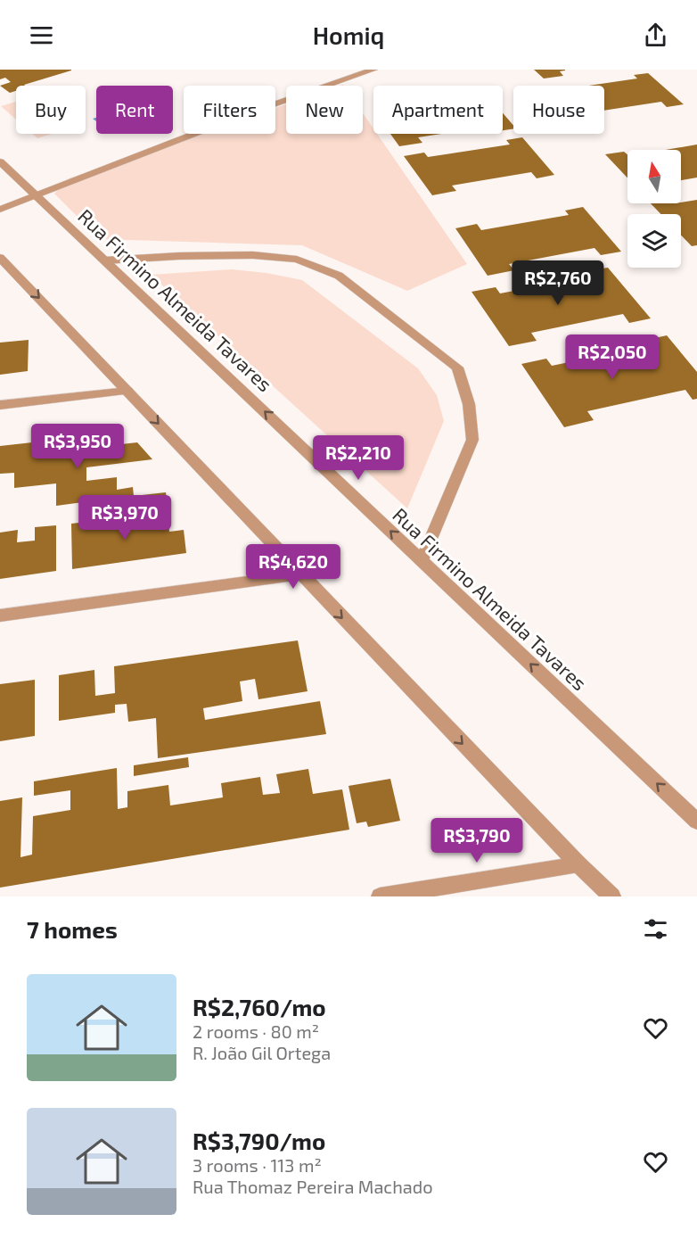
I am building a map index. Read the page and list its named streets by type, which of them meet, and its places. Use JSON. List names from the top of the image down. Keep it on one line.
{"streets":{"street":["Rua Firmino Almeida Tavares"]},"north":"top","page":{"header":"Homiq","chip":["Buy","Rent","Filters","New","Apartment","House"],"price":["R$2,760","R$2,050","R$3,950","R$2,210","R$3,970","R$4,620","R$3,790"],"heading":"7 homes","list":[{"name":"R$2,760/mo","note":"2 rooms · 80 m² · R. João Gil Ortega"},{"name":"R$3,790/mo","note":"3 rooms · 113 m² · Rua Thomaz Pereira Machado"}]}}
